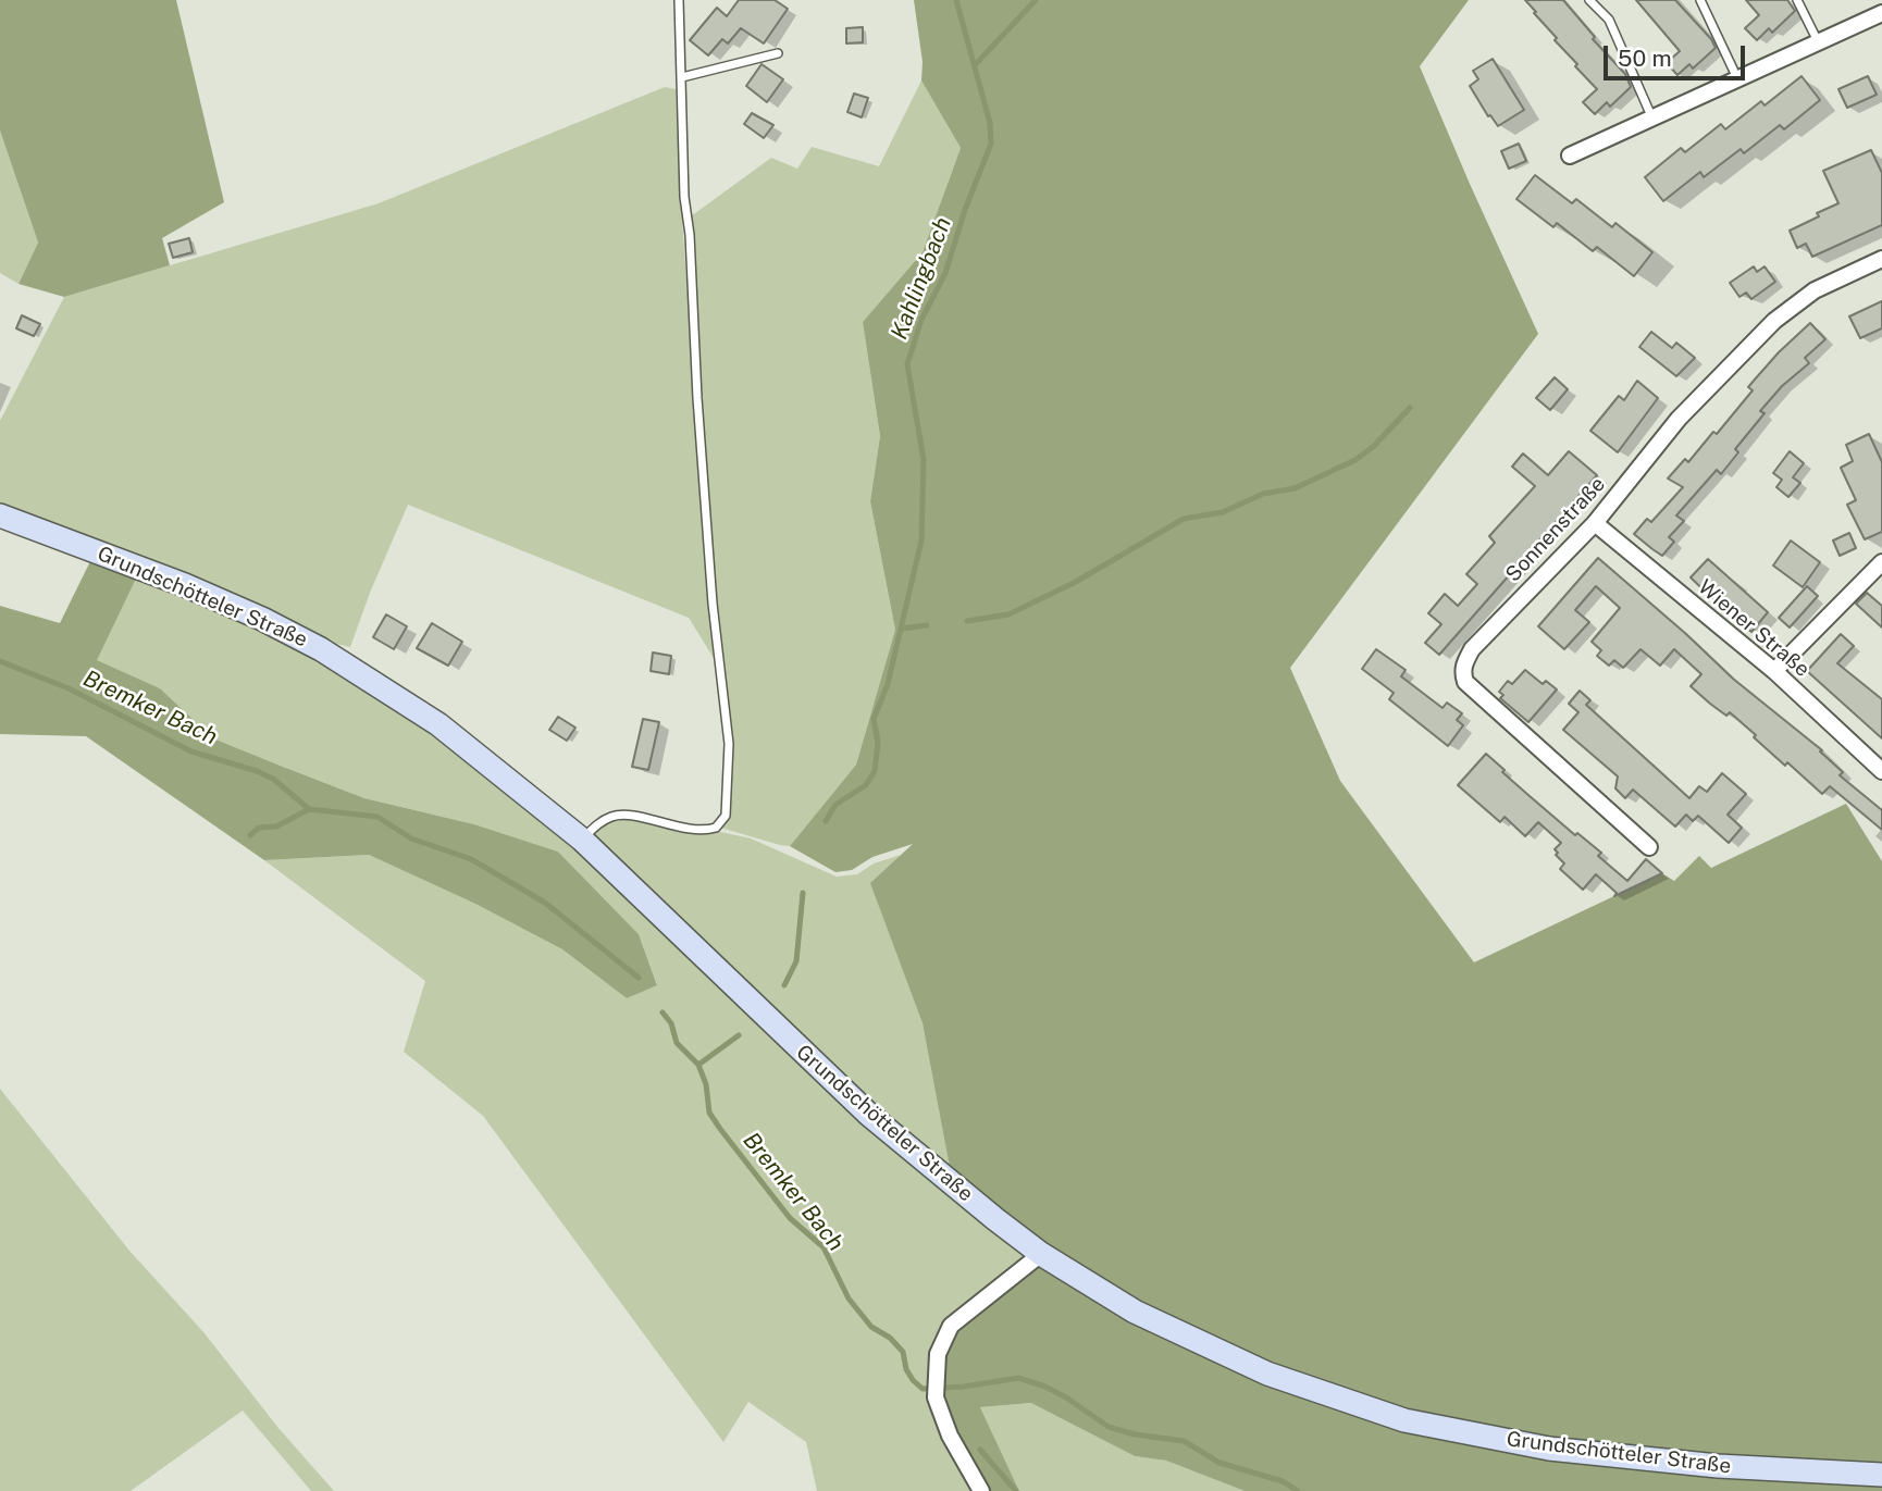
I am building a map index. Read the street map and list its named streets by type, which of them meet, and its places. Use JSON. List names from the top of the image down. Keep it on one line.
{"streets":{"main road":["Grundschötteler Straße"],"street":["Sonnenstraße","Wiener Straße"]},"crossings":[["Sonnenstraße","Wiener Straße"]],"water":["Kahlingbach","Bremker Bach"],"scale_bar":"50 m"}
